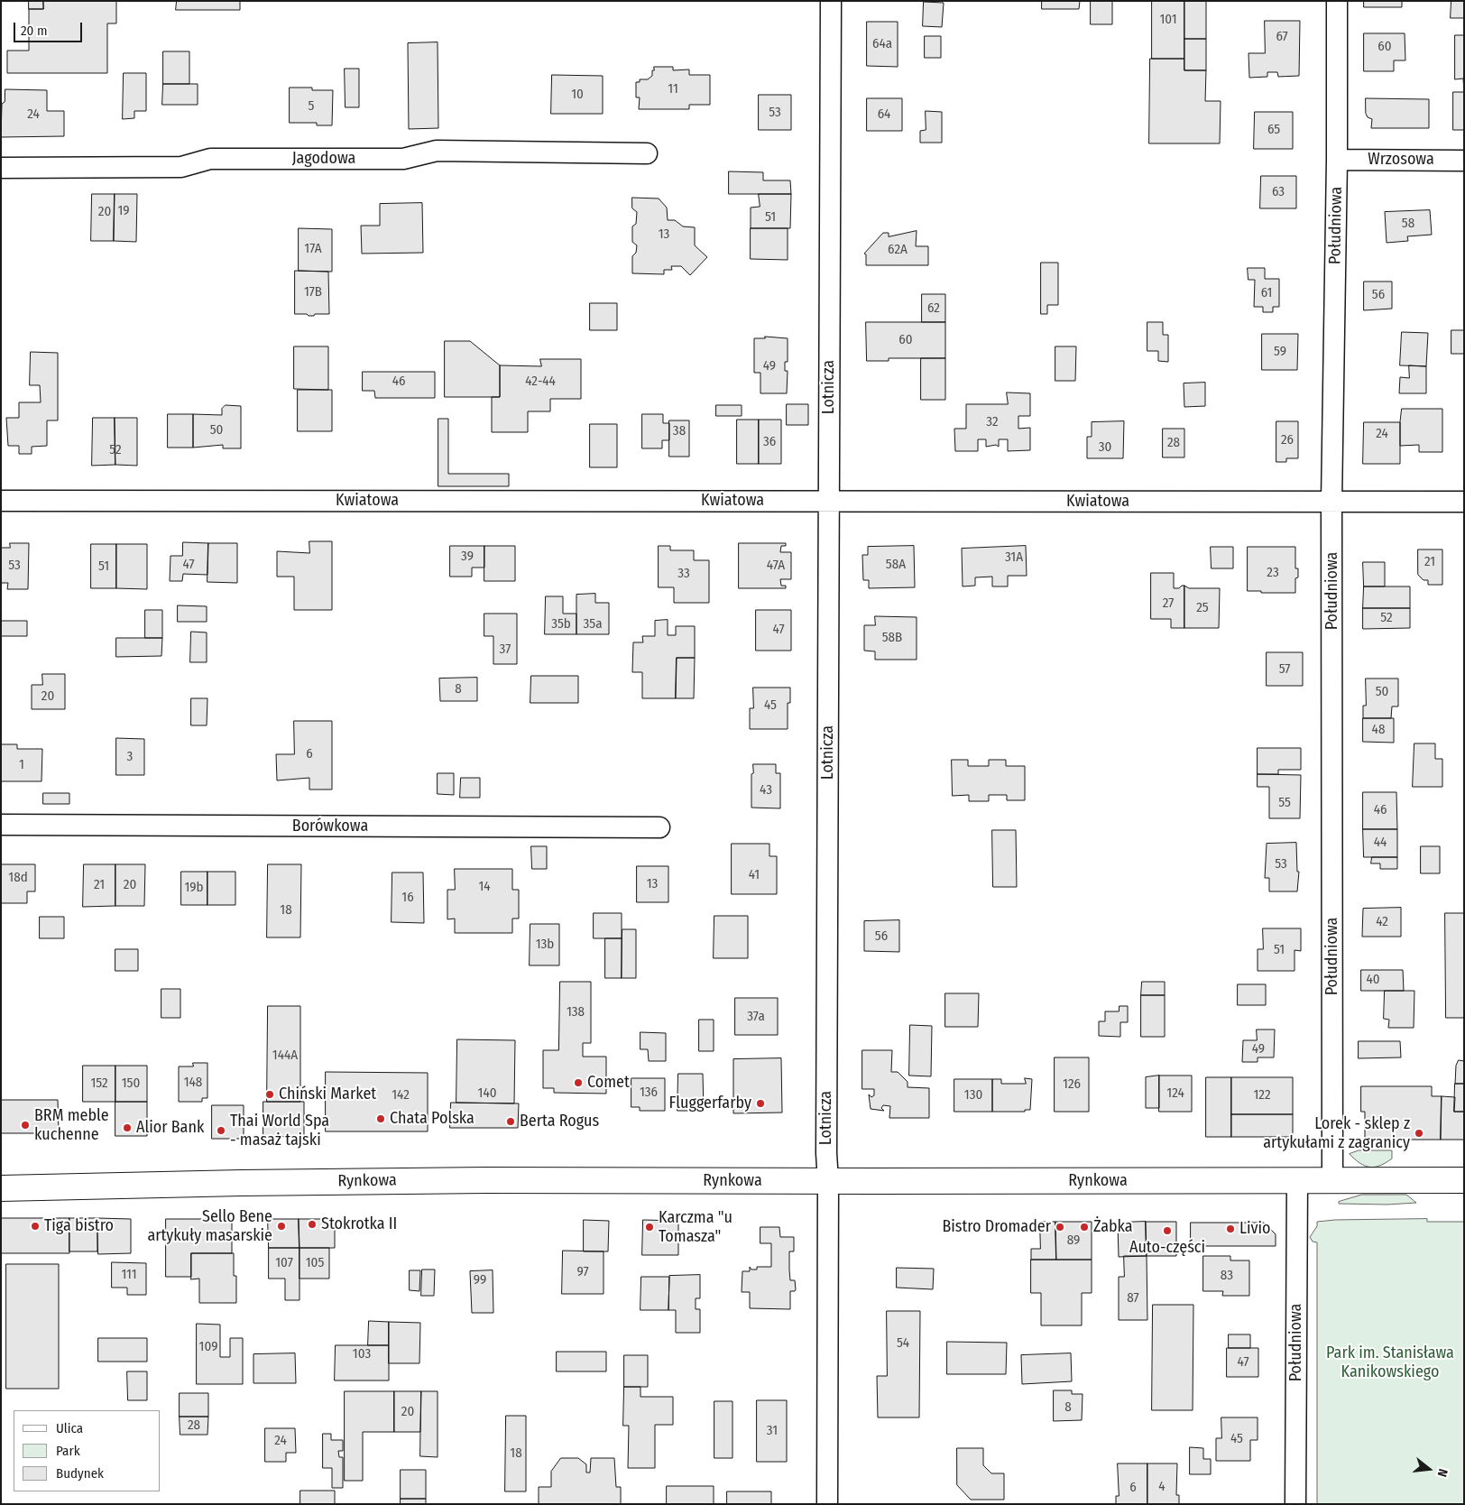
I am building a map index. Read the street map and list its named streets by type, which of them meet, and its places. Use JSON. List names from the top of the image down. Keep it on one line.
{"streets":{"street":["Jagodowa","Wrzosowa","Południowa","Lotnicza","Kwiatowa","Borówkowa","Rynkowa"]},"crossings":[["Wrzosowa","Południowa"],["Południowa","Kwiatowa"],["Południowa","Rynkowa"],["Lotnicza","Kwiatowa"],["Lotnicza","Rynkowa"]],"parks":["Park im. Stanisława Kanikowskiego"],"places":["Comet","Chiński Market","Fluggerfarby","Chata Polska","Berta Rogus","BRM meble kuchenne","Alior Bank","Thai World Spa - masaż tajski","Lorek - sklep z artykułami z zagranicy","Stokrotka II","Tiga bistro","Sello Bene artykuły masarskie","Karczma \"u Tomasza\"","Bistro Dromader","Żabka","Livio","Auto-części"],"house_numbers":["101","67","64a","60","11","10","5","53","24","64","65","63","19","20","51","58","13","17A","62A","17B","61","56","62","60","59","49","46","42-44","32","50","38","24","26","36","28","30","52","39","31A","21","47","58A","53","47A","51","23","33","27","25","52","35b","35a","47","58B","37","57","8","50","20","45","48","6","3","1","43","55","46","44","53","41","18d","13","21","20","14","19b","16","18","42","56","13b","51","40","138","37a","49","144A","148","152","150","126","136","140","124","142","130","122","89","107","105","97","111","83","99","87","54","109","103","47","8","20","28","31","45","24","18","4","6"],"legend":["Ulica","Park","Budynek"],"scale_bar":"20 m","north":"right"}
